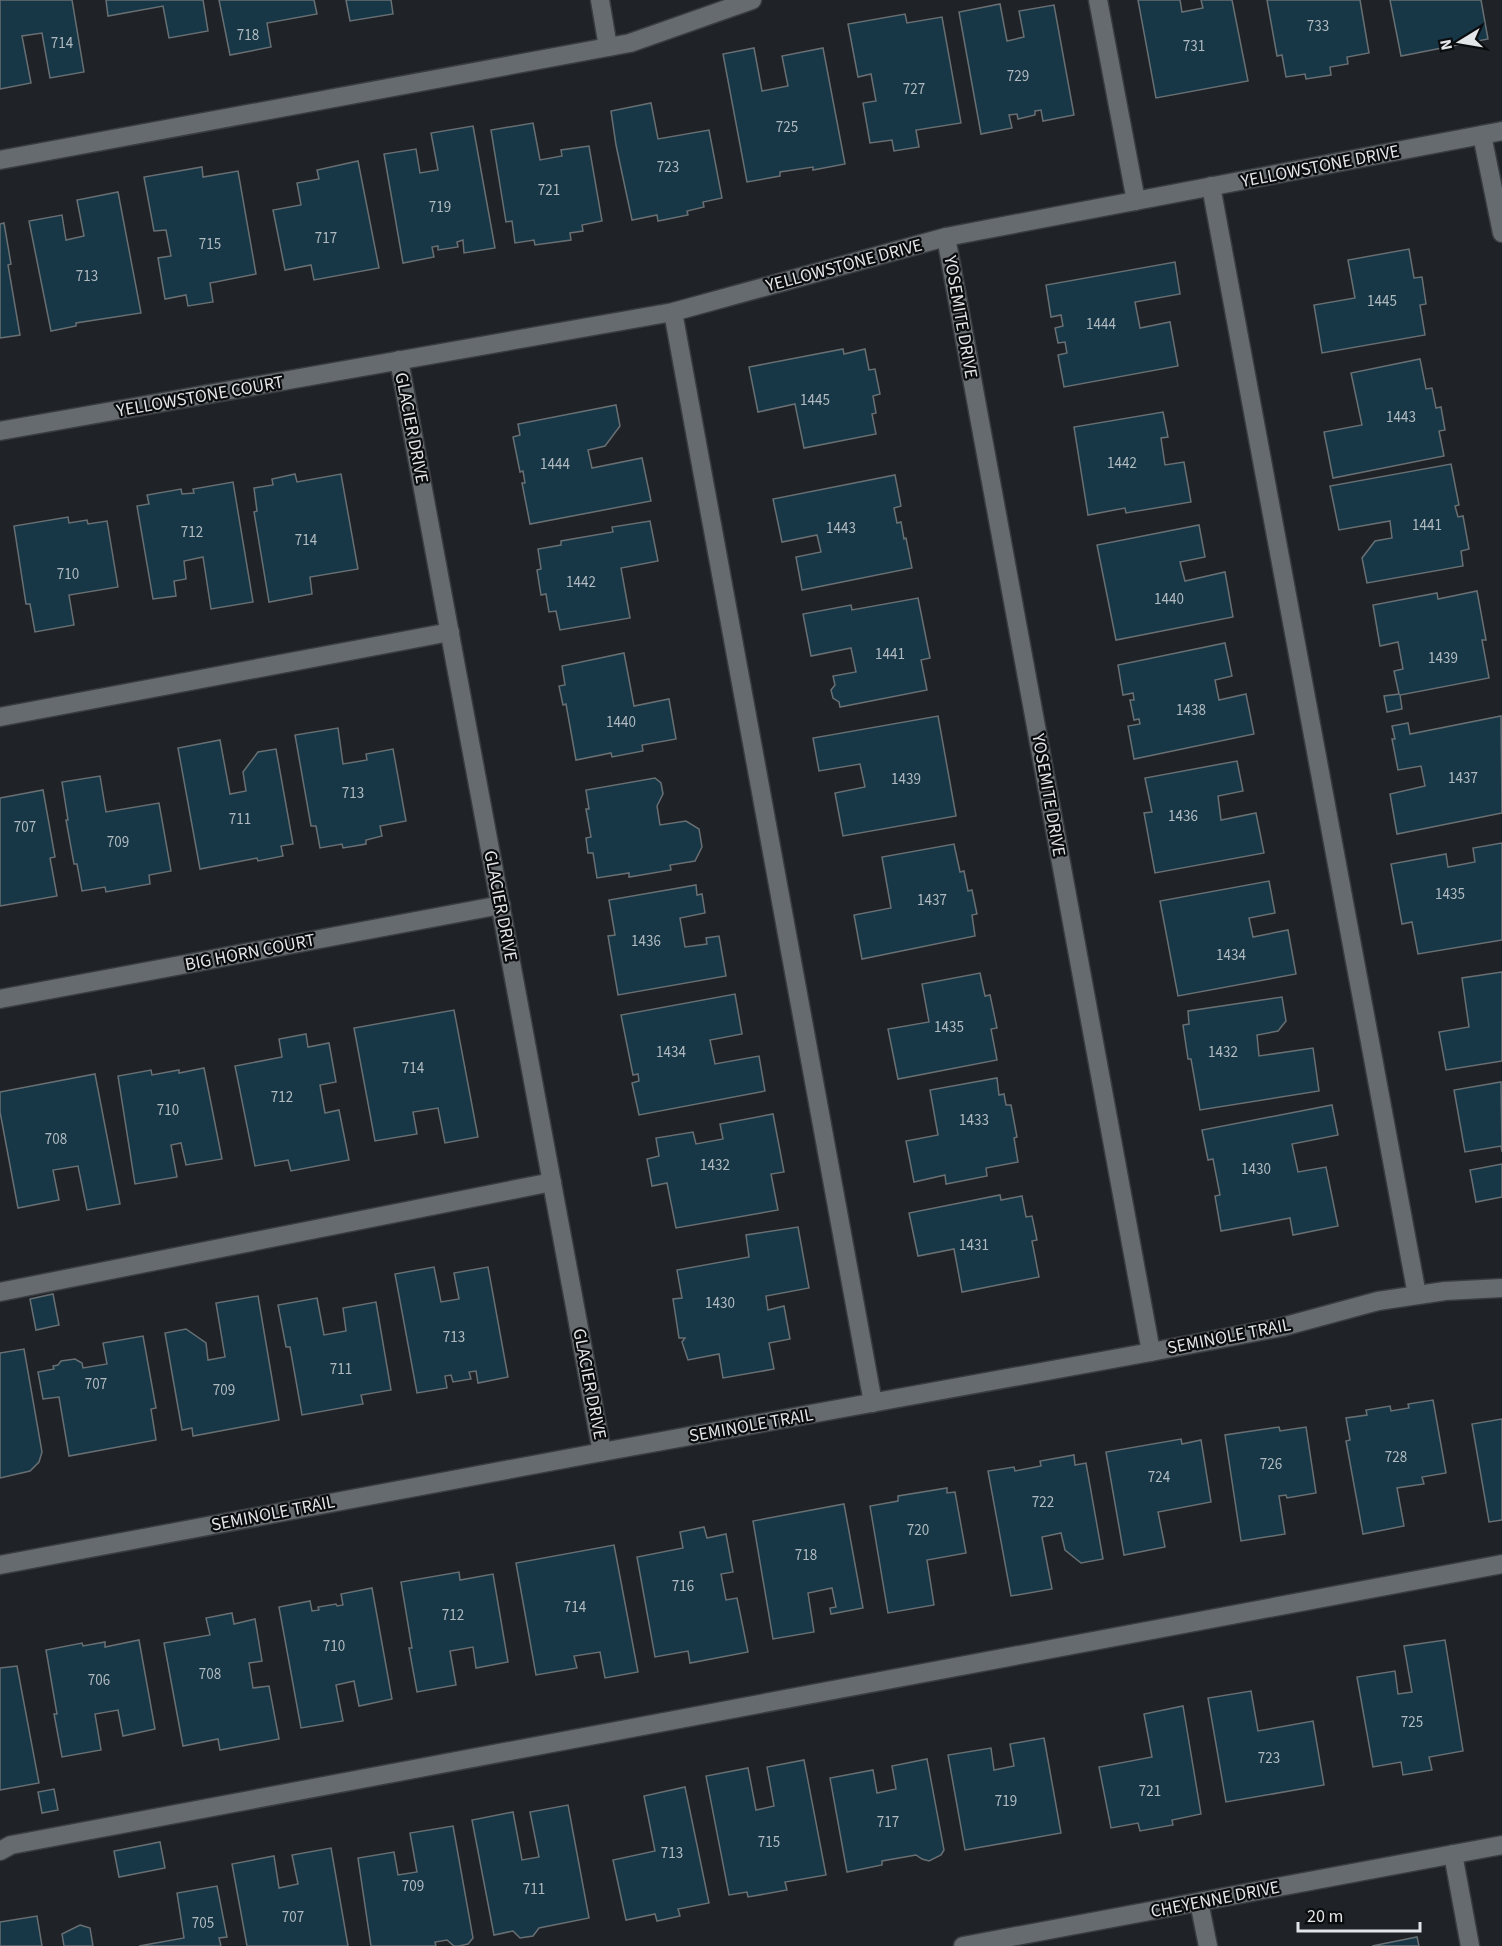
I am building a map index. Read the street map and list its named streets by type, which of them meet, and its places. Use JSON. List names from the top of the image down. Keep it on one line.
{"streets":{"street":["YELLOWSTONE DRIVE","YOSEMITE DRIVE","YELLOWSTONE COURT","GLACIER DRIVE","BIG HORN COURT","SEMINOLE TRAIL","CHEYENNE DRIVE"]},"crossings":[["YELLOWSTONE DRIVE","YOSEMITE DRIVE"],["YELLOWSTONE DRIVE","YELLOWSTONE COURT"],["YELLOWSTONE DRIVE","GLACIER DRIVE"],["YOSEMITE DRIVE","SEMINOLE TRAIL"],["YELLOWSTONE COURT","GLACIER DRIVE"],["GLACIER DRIVE","BIG HORN COURT"],["GLACIER DRIVE","SEMINOLE TRAIL"]],"house_numbers":["733","718","714","731","729","727","725","723","721","719","717","715","713","1445","1444","1445","1443","1442","1444","1441","1443","712","714","710","1442","1440","1441","1439","1438","1440","1437","1439","713","1436","711","707","709","1435","1437","1436","1434","1435","1434","1432","714","712","710","1433","708","1432","1430","1431","1430","713","711","707","709","728","726","724","722","720","718","716","714","712","710","708","706","725","723","721","719","717","715","713","709","711","707","705"],"scale_bar":"20 m","north":"left"}
